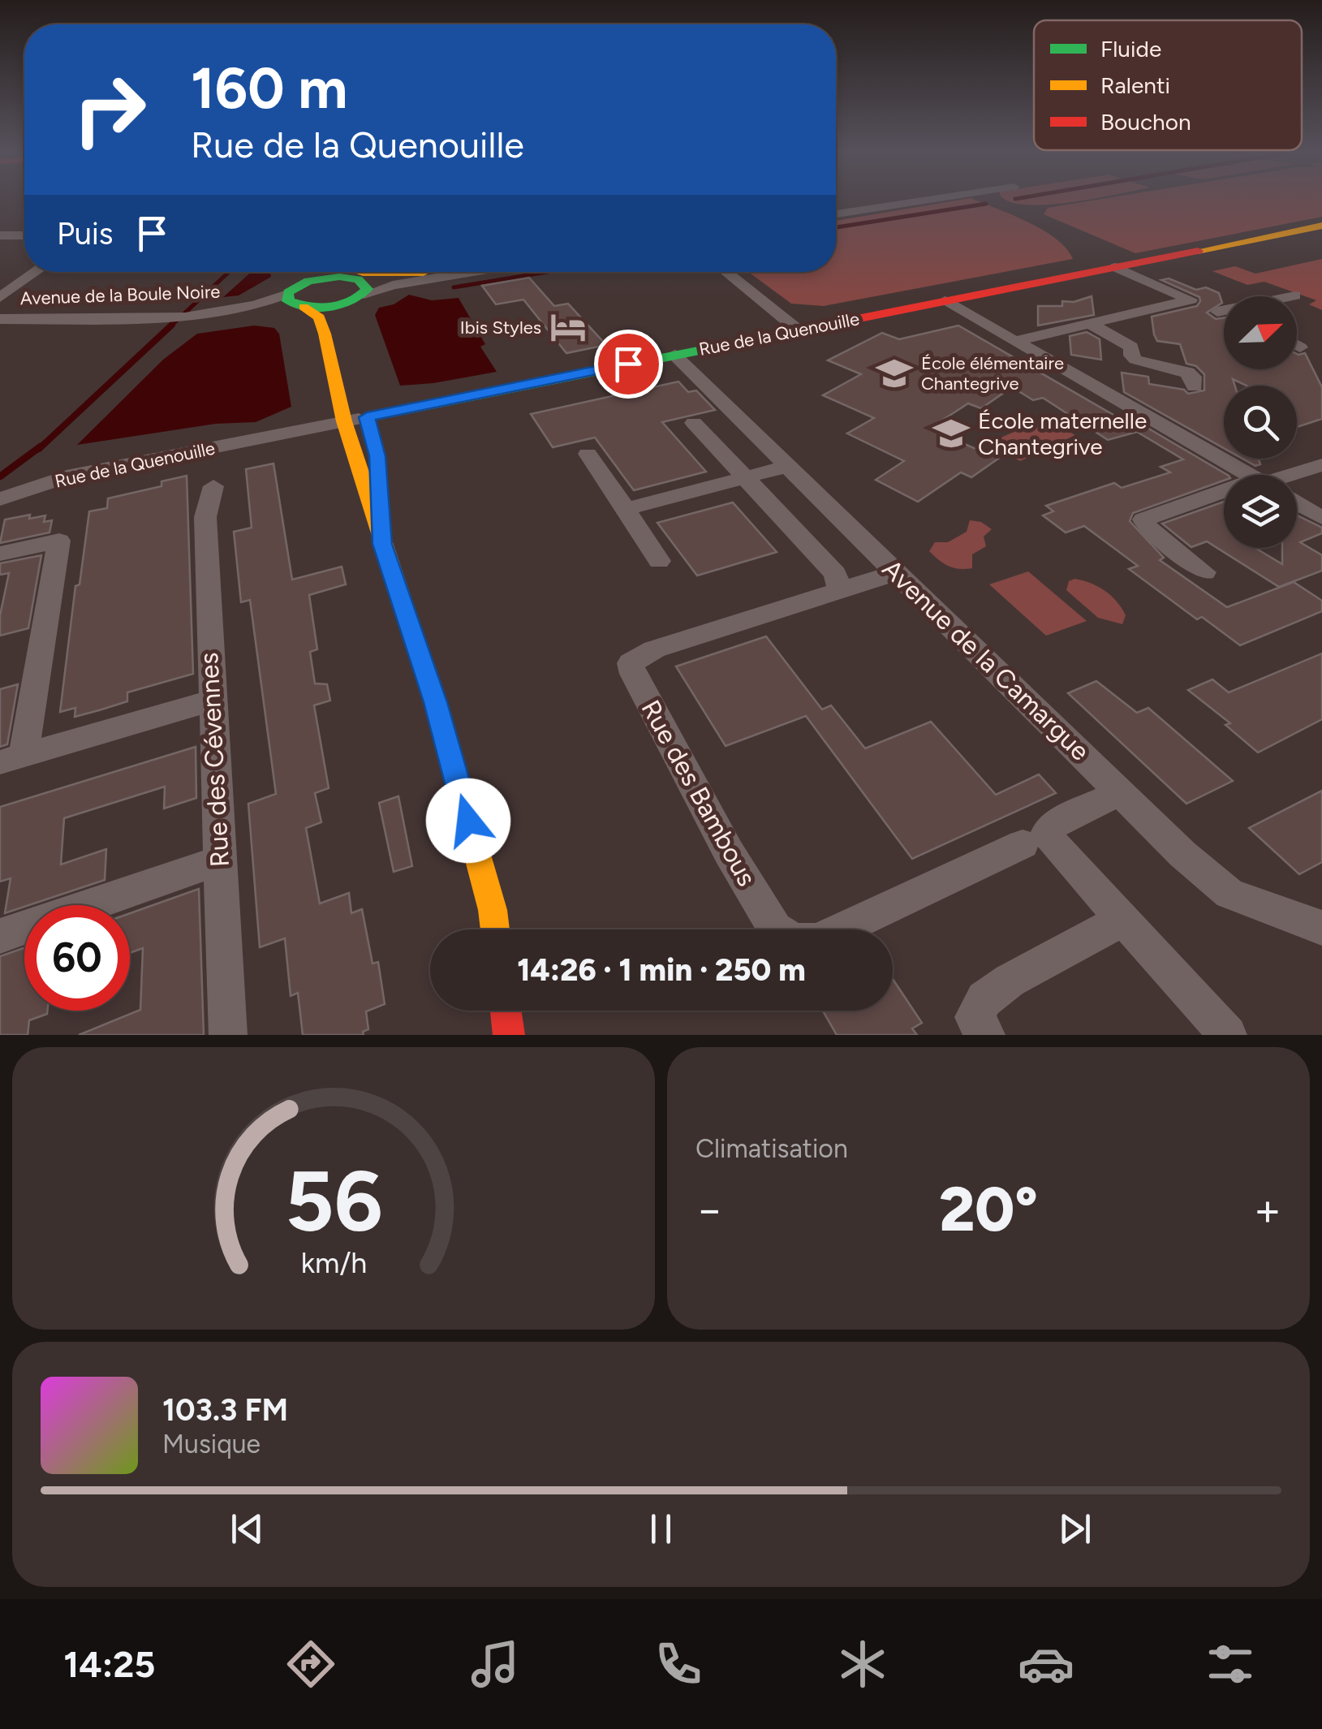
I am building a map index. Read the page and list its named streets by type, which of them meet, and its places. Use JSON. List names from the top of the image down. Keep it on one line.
{"streets":{"main road":["Rue de la Quenouille"],"street":["Avenue de la Boule Noire","Avenue de la Camargue","Rue des Cévennes","Rue des Bambous"]},"crossings":[["Rue de la Quenouille","Avenue de la Camargue"],["Avenue de la Camargue","Rue des Bambous"]],"places":{"hotel":["Ibis Styles"],"school or university":["École élémentaire Chantegrive","École maternelle Chantegrive"]},"legend":["Fluide","Ralenti","Bouchon"],"north":"top right","page":{"turn":["160 m","Rue de la Quenouille"],"then":"Puis","limit":"60","trip":"14:26 · 1 min · 250 m","tile":"Climatisation","heat":["−","20°","+"],"song":["103.3 FM","Musique"],"tabs":"14:25","gauge":["56","km/h"]}}
